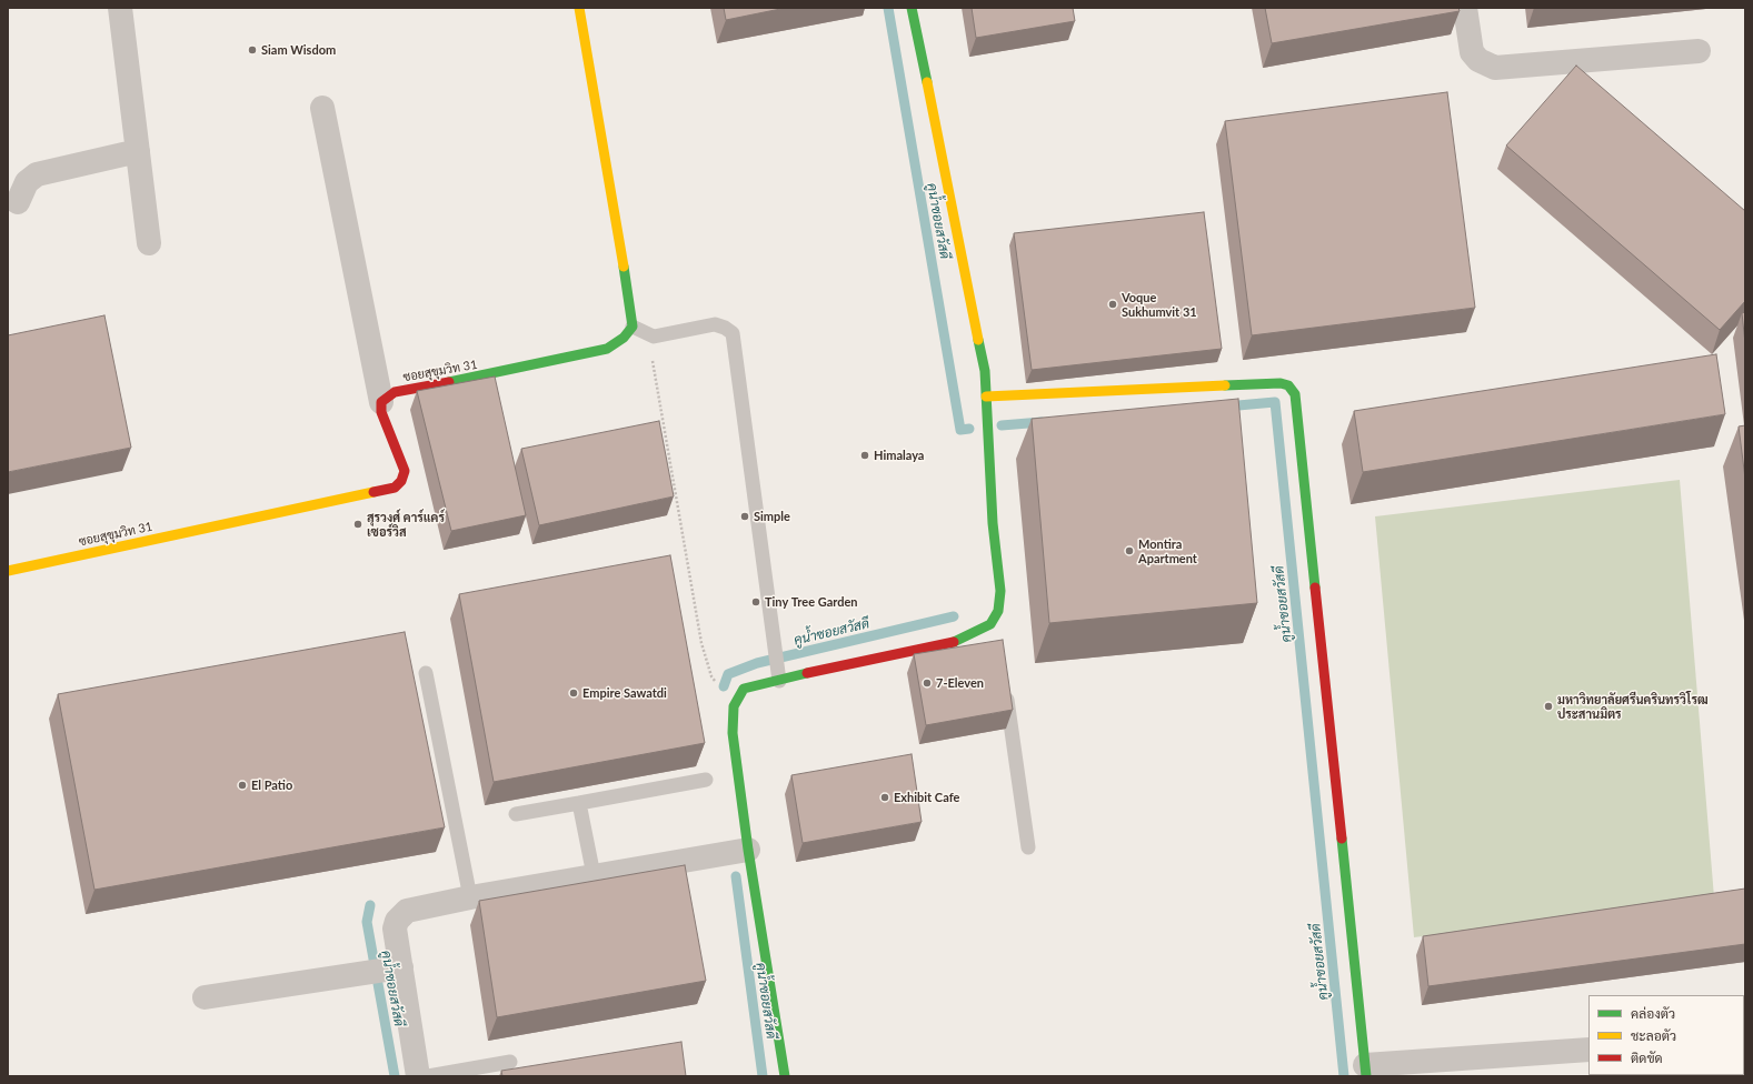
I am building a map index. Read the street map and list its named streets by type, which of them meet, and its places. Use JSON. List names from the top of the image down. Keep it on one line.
{"streets":{"street":["ซอยสุขุมวิท 31"]},"water":["คูน้ำซอยสวัสดี"],"places":["Siam Wisdom","Voque Sukhumvit 31","Himalaya","Simple","สุรวงศ์ คาร์แคร์ เซอร์วิส","Montira Apartment","Tiny Tree Garden","7-Eleven","Empire Sawatdi","มหาวิทยาลัยศรีนครินทรวิโรฒ ประสานมิตร","El Patio","Exhibit Cafe"],"legend":["คล่องตัว","ชะลอตัว","ติดขัด"]}
